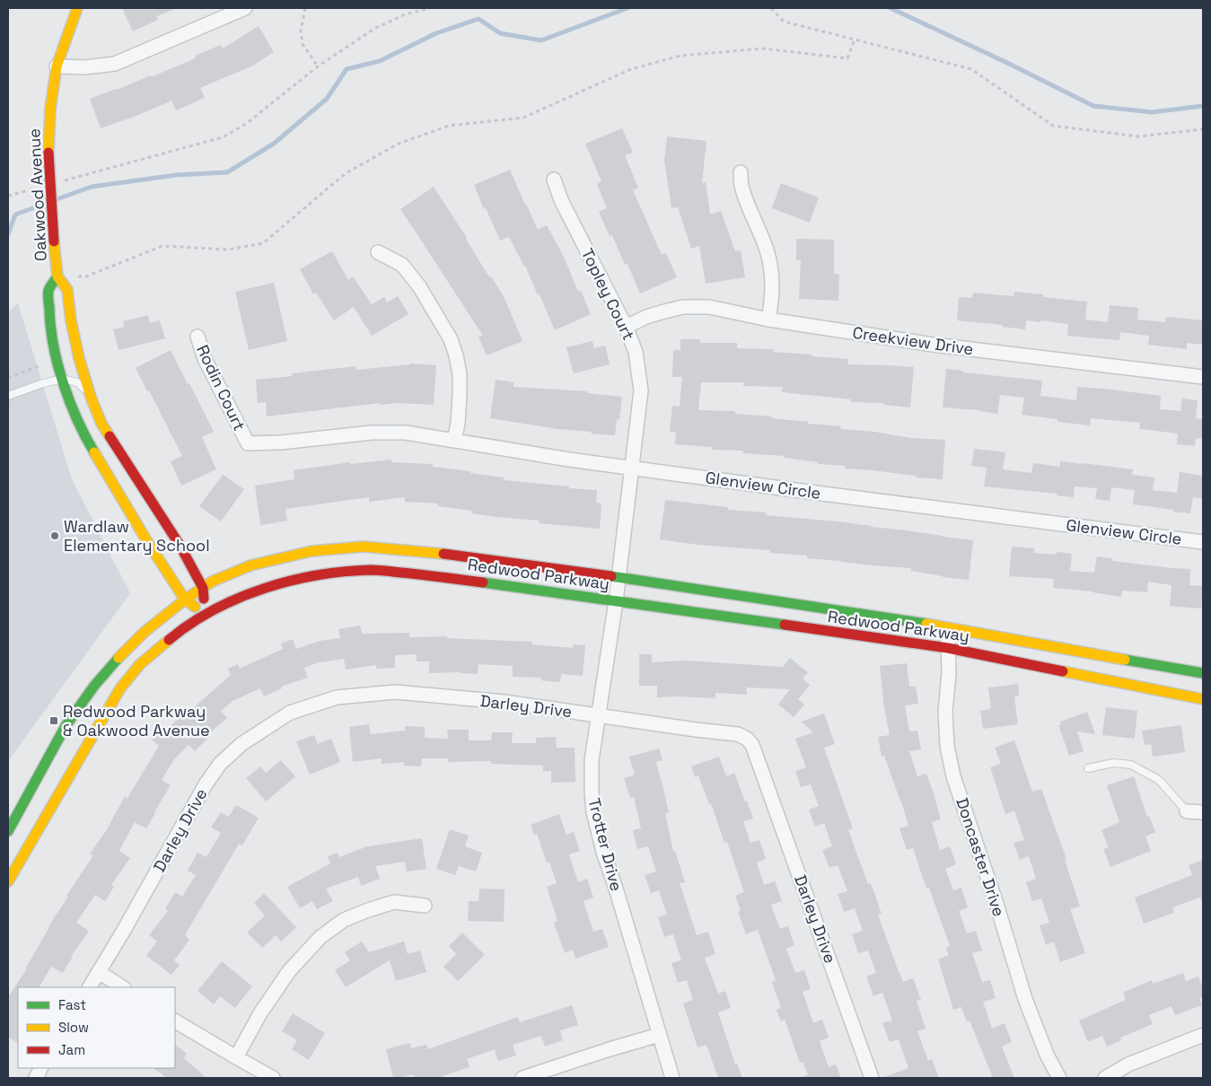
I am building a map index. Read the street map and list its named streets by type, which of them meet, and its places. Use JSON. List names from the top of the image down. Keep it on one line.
{"streets":{"main road":["Oakwood Avenue","Redwood Parkway"],"street":["Topley Court","Creekview Drive","Rodin Court","Glenview Circle","Darley Drive","Trotter Drive","Doncaster Drive"]},"crossings":[["Oakwood Avenue","Redwood Parkway"],["Topley Court","Creekview Drive"],["Topley Court","Glenview Circle"],["Topley Court","Redwood Parkway"],["Topley Court","Trotter Drive"],["Rodin Court","Glenview Circle"],["Redwood Parkway","Trotter Drive"],["Redwood Parkway","Doncaster Drive"],["Darley Drive","Trotter Drive"]],"places":{"other":["Wardlaw Elementary School"],"transit":["Redwood Parkway & Oakwood Avenue"]},"legend":["Fast","Slow","Jam"]}
